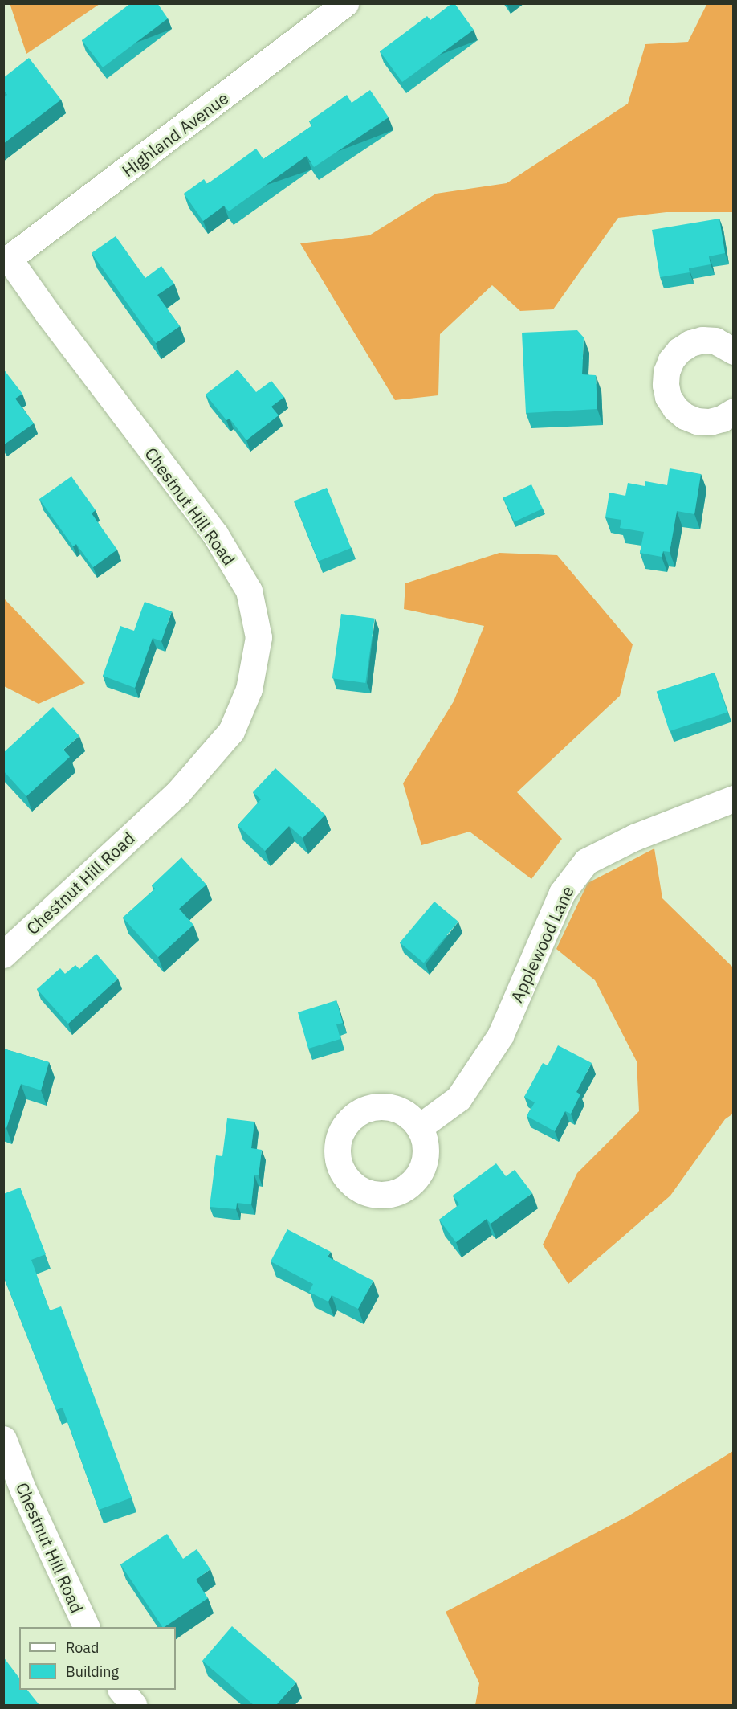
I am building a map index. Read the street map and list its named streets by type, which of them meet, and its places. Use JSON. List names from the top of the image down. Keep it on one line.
{"streets":{"street":["Highland Avenue","Chestnut Hill Road","Applewood Lane"]},"crossings":[["Highland Avenue","Chestnut Hill Road"]],"legend":["Road","Building"]}
